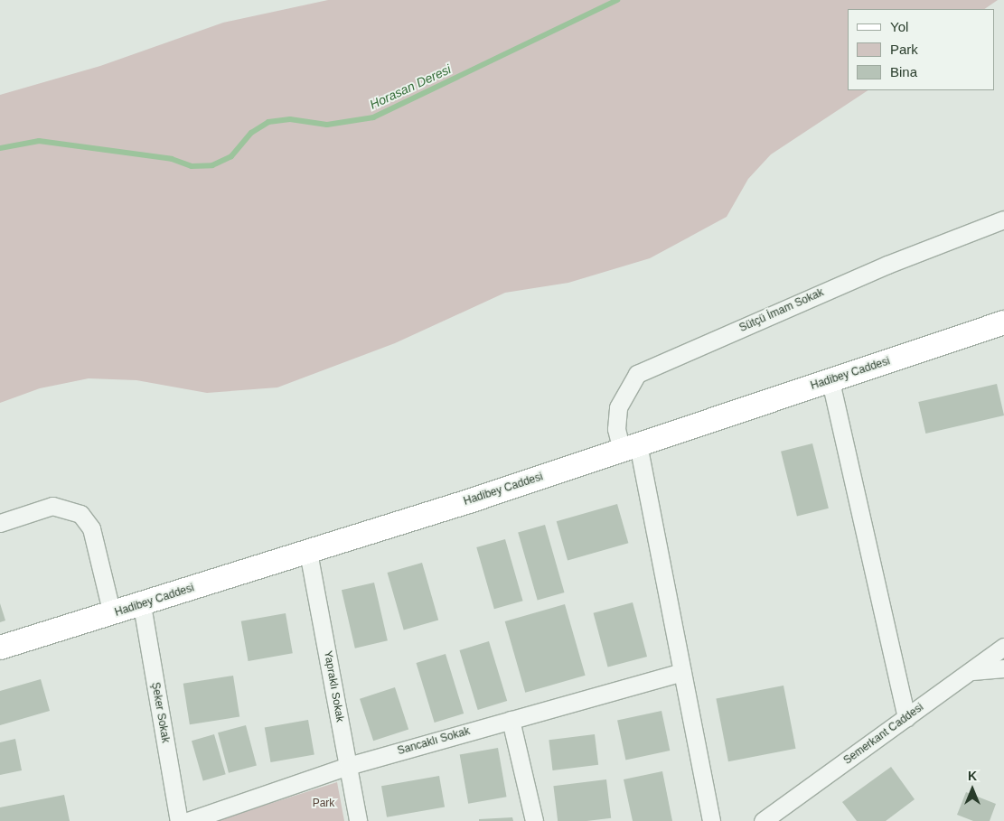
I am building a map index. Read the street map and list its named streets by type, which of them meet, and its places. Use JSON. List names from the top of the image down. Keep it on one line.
{"streets":{"main road":["Hadibey Caddesi"],"street":["Sütçü İmam Sokak","Yapraklı Sokak","Şeker Sokak","Semerkant Caddesi","Sancaklı Sokak"]},"crossings":[["Sütçü İmam Sokak","Hadibey Caddesi"],["Sütçü İmam Sokak","Sancaklı Sokak"],["Hadibey Caddesi","Yapraklı Sokak"],["Hadibey Caddesi","Şeker Sokak"],["Yapraklı Sokak","Sancaklı Sokak"]],"water":["Horasan Deresi"],"parks":["Park"],"legend":["Yol","Park","Bina"],"north":"top"}
